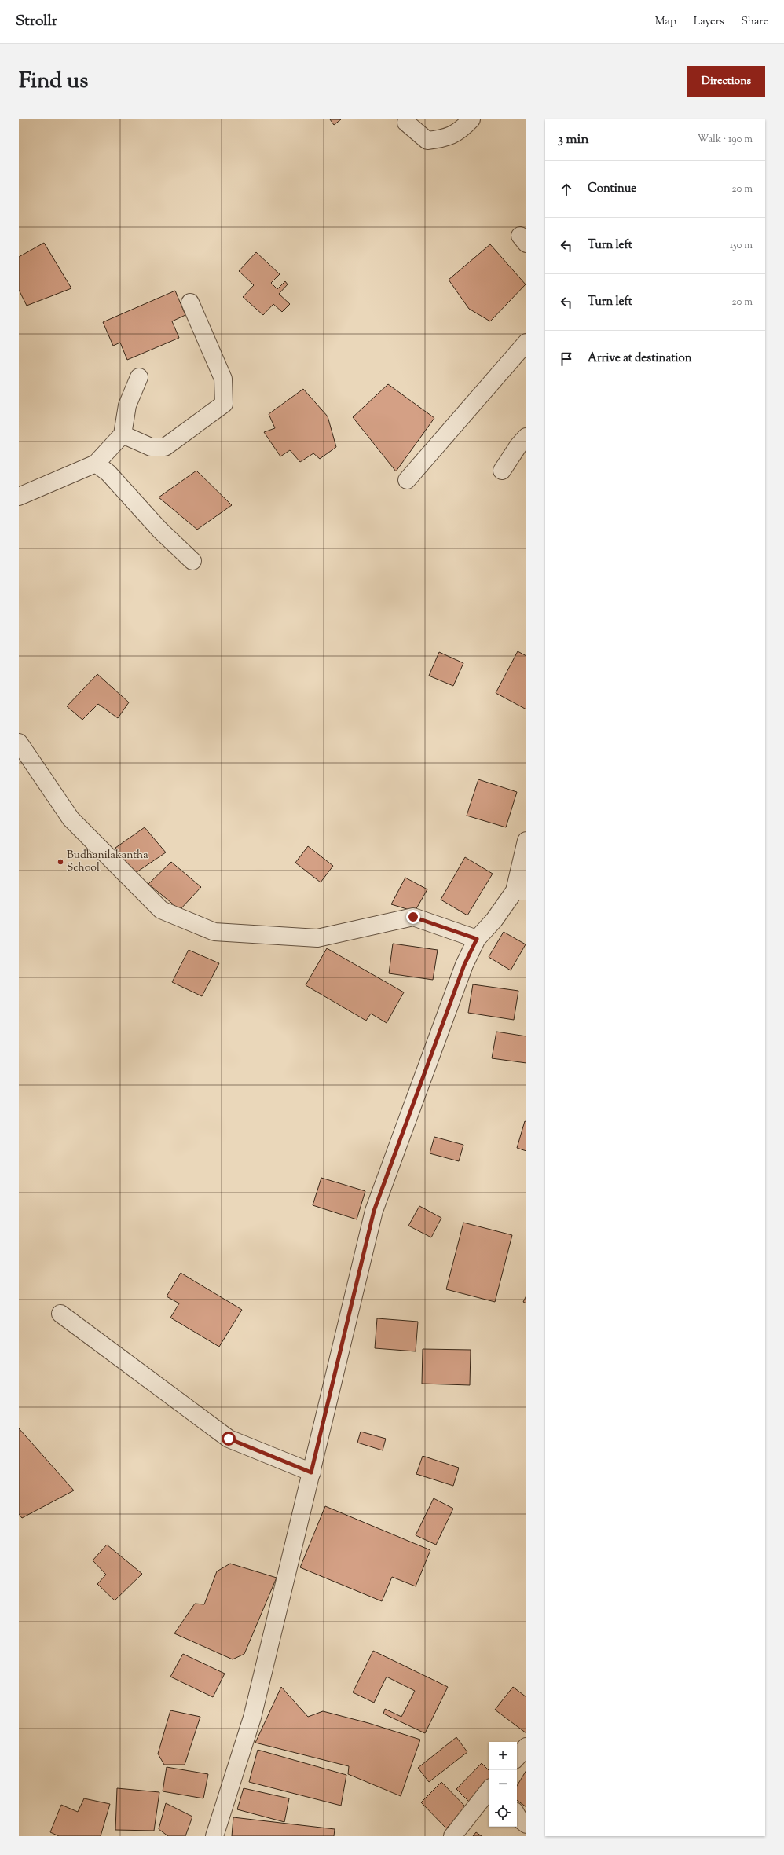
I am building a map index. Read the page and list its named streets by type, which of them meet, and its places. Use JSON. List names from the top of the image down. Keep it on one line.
{"places":["Budhanilakantha School"],"page":{"header":"Strollr","nav":["Map","Layers","Share"],"title":"Find us","buttons":"Directions","heading":["3 min","Walk · 190 m"],"list":[["Continue","20 m"],["Turn left","150 m"],["Turn left","20 m"],"Arrive at destination"],"map_buttons":["+","−"]}}
